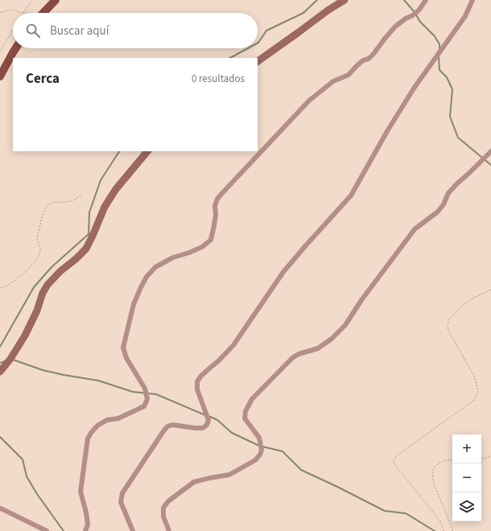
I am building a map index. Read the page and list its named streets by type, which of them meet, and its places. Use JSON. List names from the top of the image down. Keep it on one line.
{"page":{"search":"Buscar aquí","heading":["Cerca","0 resultados"],"map_buttons":["+","−"]}}
